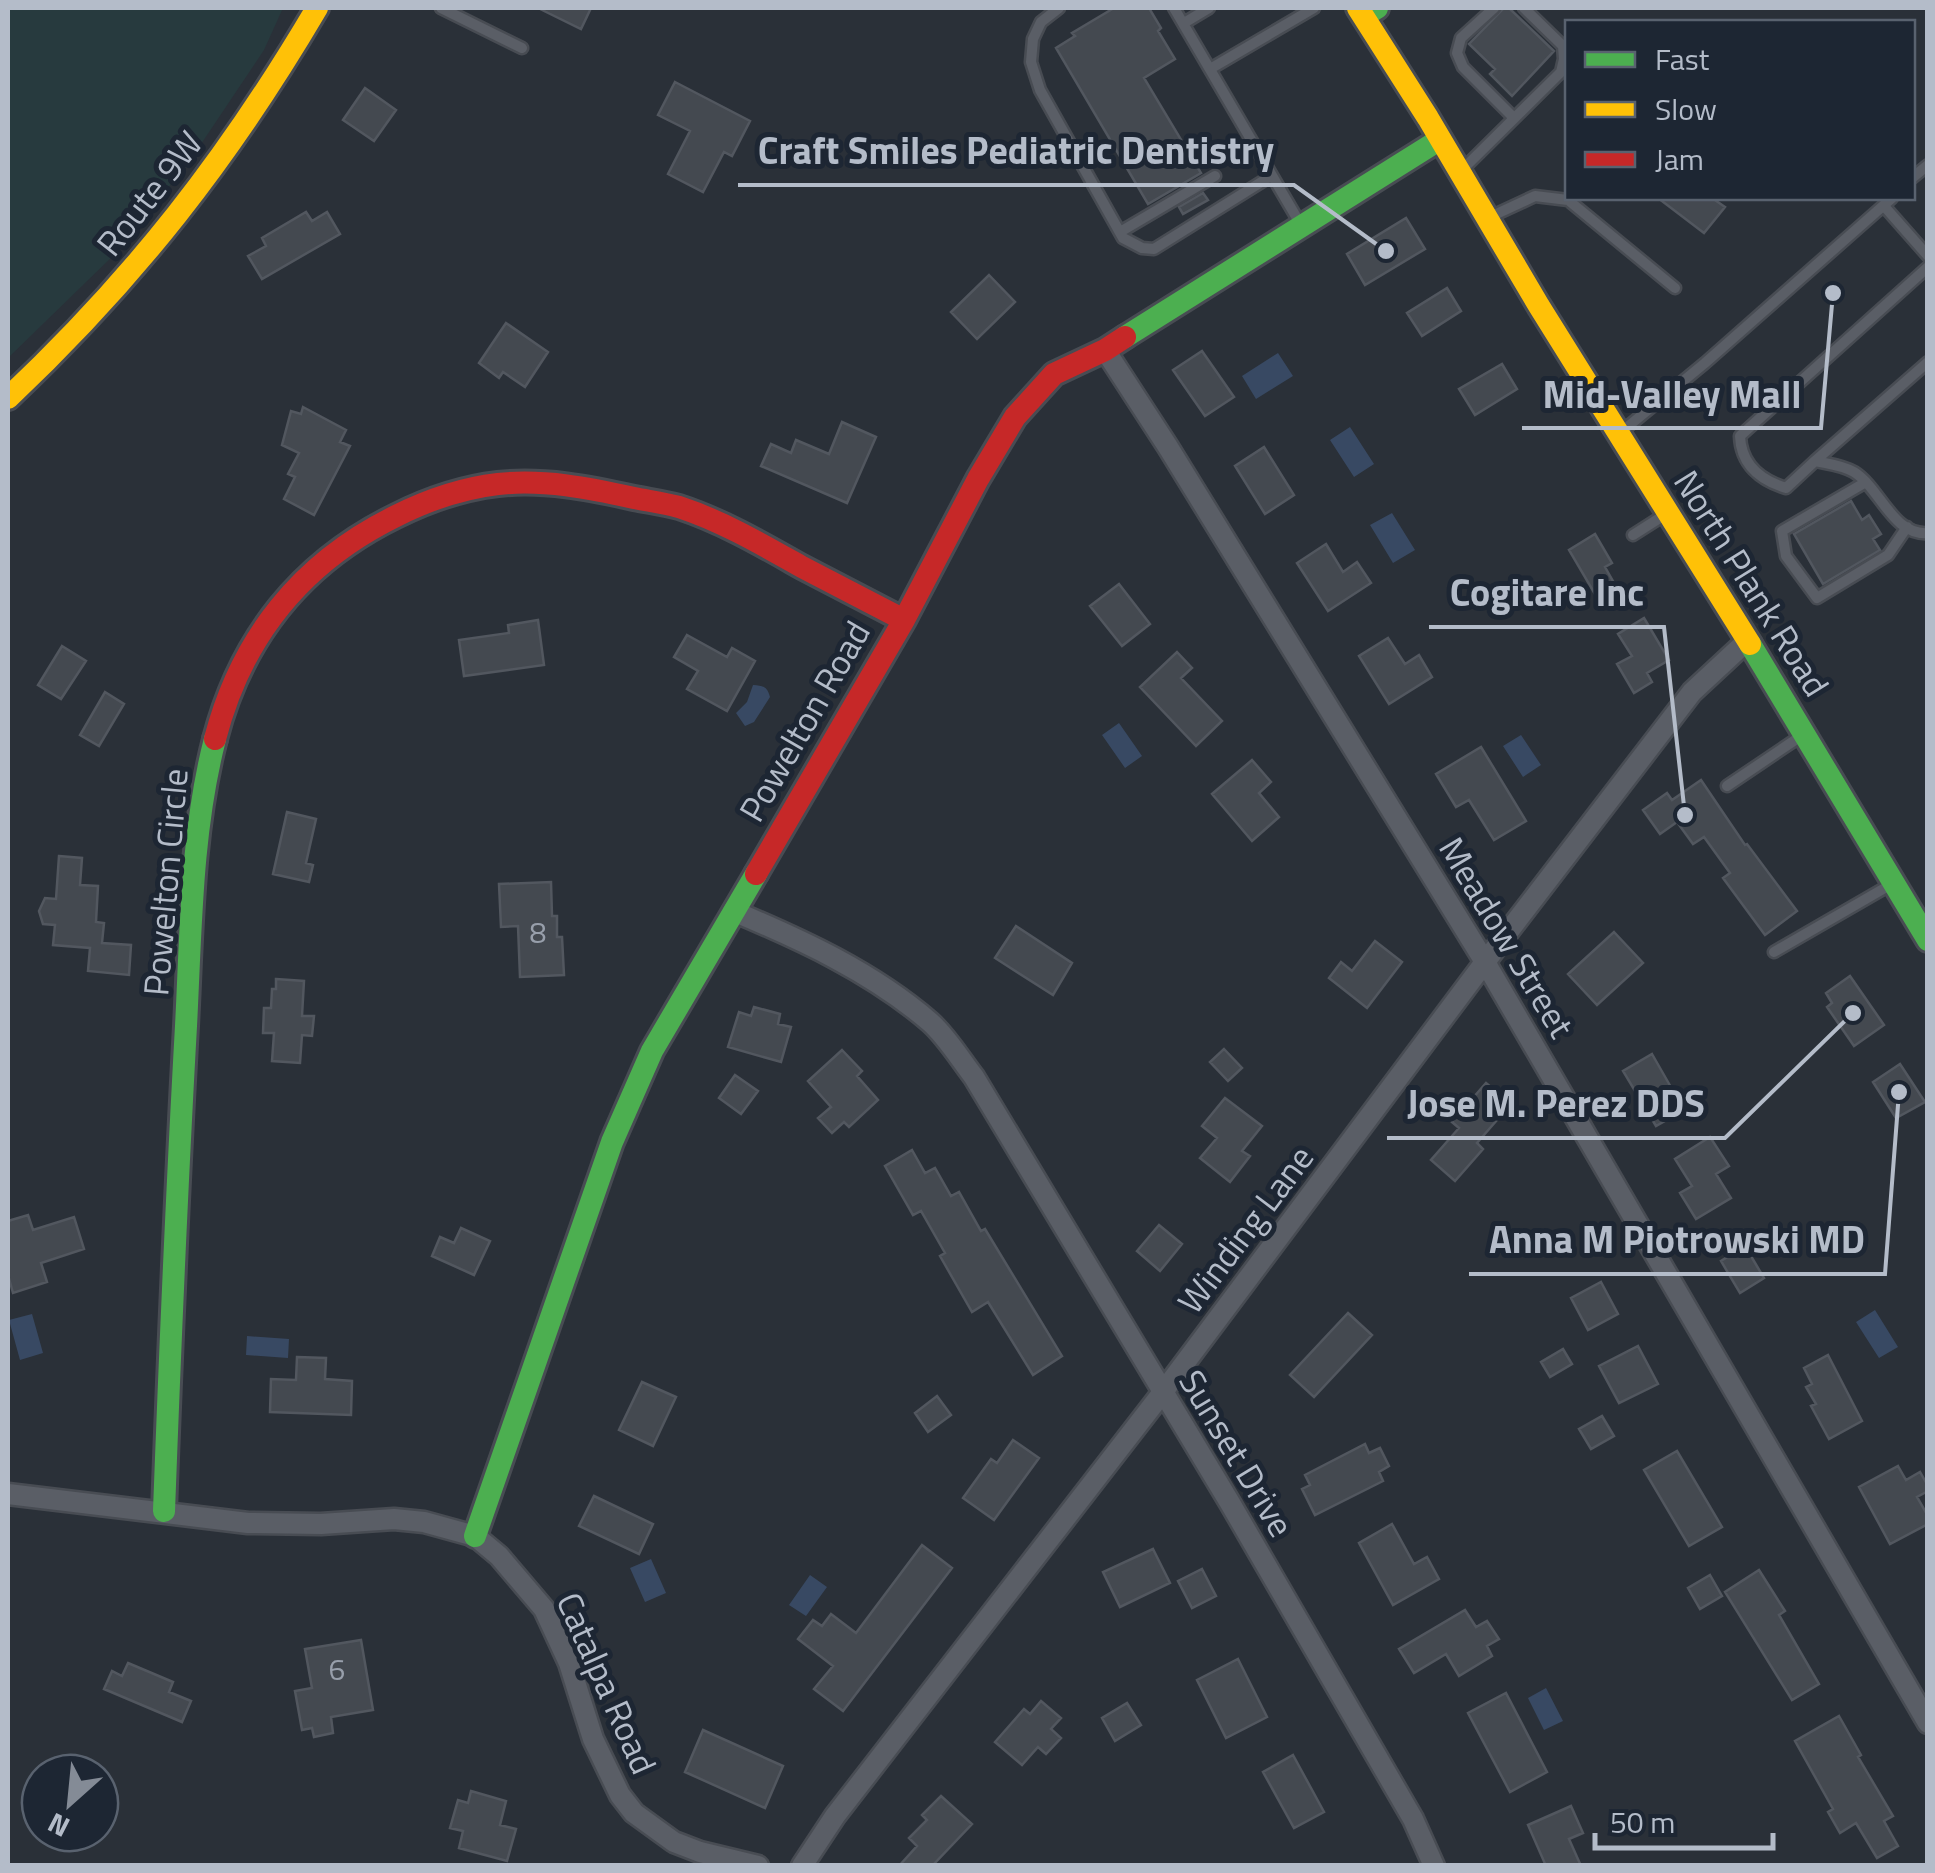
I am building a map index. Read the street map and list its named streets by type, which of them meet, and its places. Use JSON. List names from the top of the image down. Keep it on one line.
{"streets":{"main road":["Route 9W","North Plank Road","Powelton Road","Powelton Circle"],"street":["Meadow Street","Winding Lane","Sunset Drive","Catalpa Road"]},"crossings":[["North Plank Road","Powelton Road"],["North Plank Road","Winding Lane"],["Powelton Road","Powelton Circle"],["Powelton Road","Meadow Street"],["Powelton Road","Sunset Drive"],["Powelton Road","Catalpa Road"],["Powelton Circle","Catalpa Road"],["Meadow Street","Winding Lane"],["Winding Lane","Sunset Drive"]],"places":["Craft Smiles Pediatric Dentistry","Mid-Valley Mall","Cogitare Inc","Jose M. Perez DDS","Anna M Piotrowski MD"],"house_numbers":["8","6"],"legend":["Fast","Slow","Jam"],"scale_bar":"50 m","north":"bottom left"}
